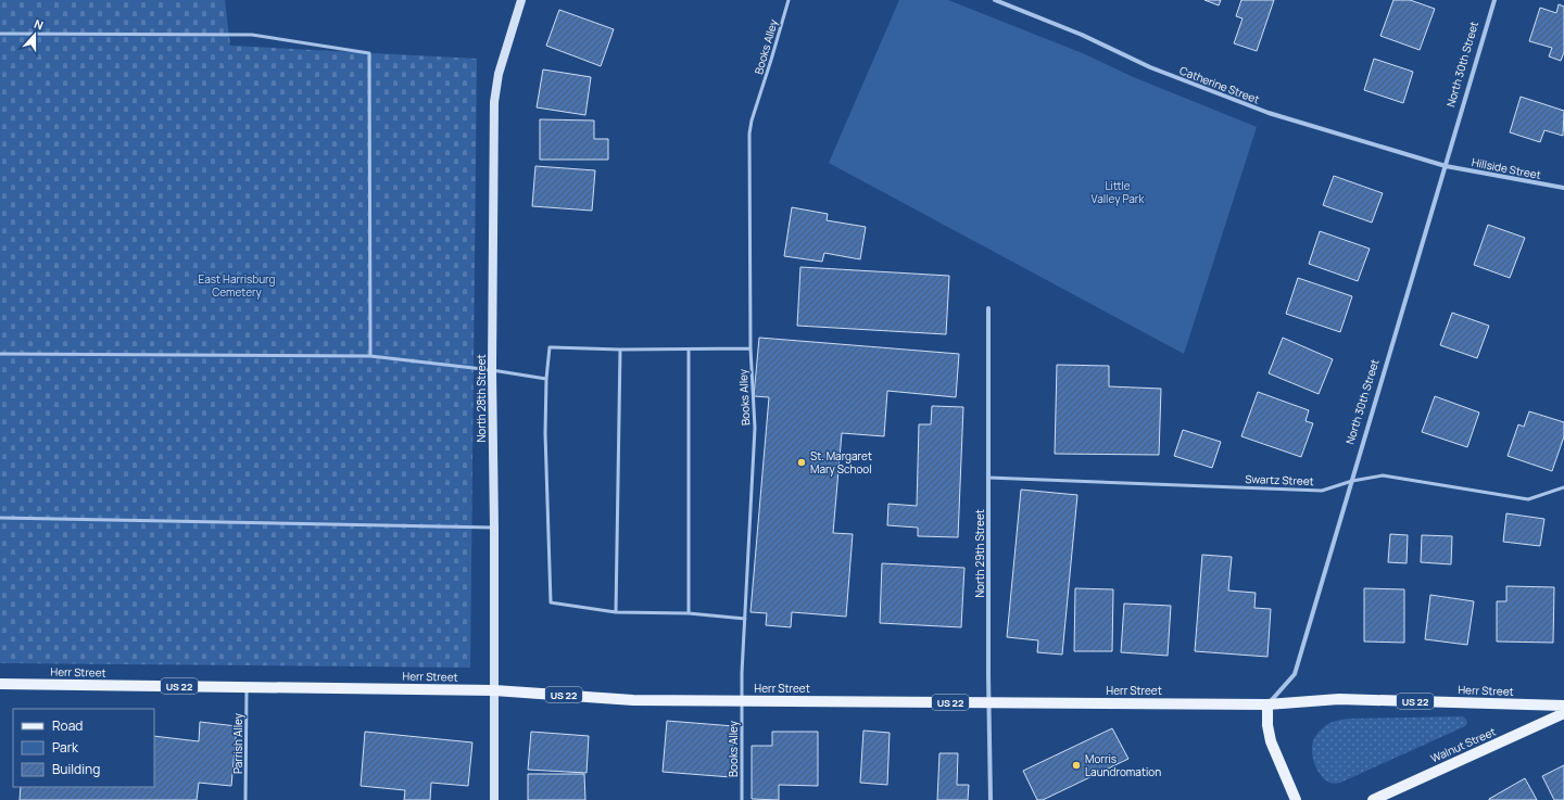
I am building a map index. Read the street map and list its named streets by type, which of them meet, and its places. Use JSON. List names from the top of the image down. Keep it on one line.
{"streets":{"main road":["Herr Street","US 22","Walnut Street"],"street":["North 30th Street","Catherine Street","Hillside Street","North 28th Street","North 29th Street"],"lane":["Books Alley","Swartz Street","Parrish Alley"]},"crossings":[["Books Alley","Herr Street"],["North 30th Street","Catherine Street"],["North 30th Street","Hillside Street"],["North 30th Street","Swartz Street"],["North 30th Street","Herr Street"],["Catherine Street","Hillside Street"],["North 28th Street","Herr Street"],["Swartz Street","North 29th Street"],["North 29th Street","Herr Street"],["Herr Street","Parrish Alley"]],"parks":["Little Valley Park","East Harrisburg Cemetery"],"places":["St. Margaret Mary School","Morris Laundromation"],"legend":["Road","Park","Building"],"north":"top"}
